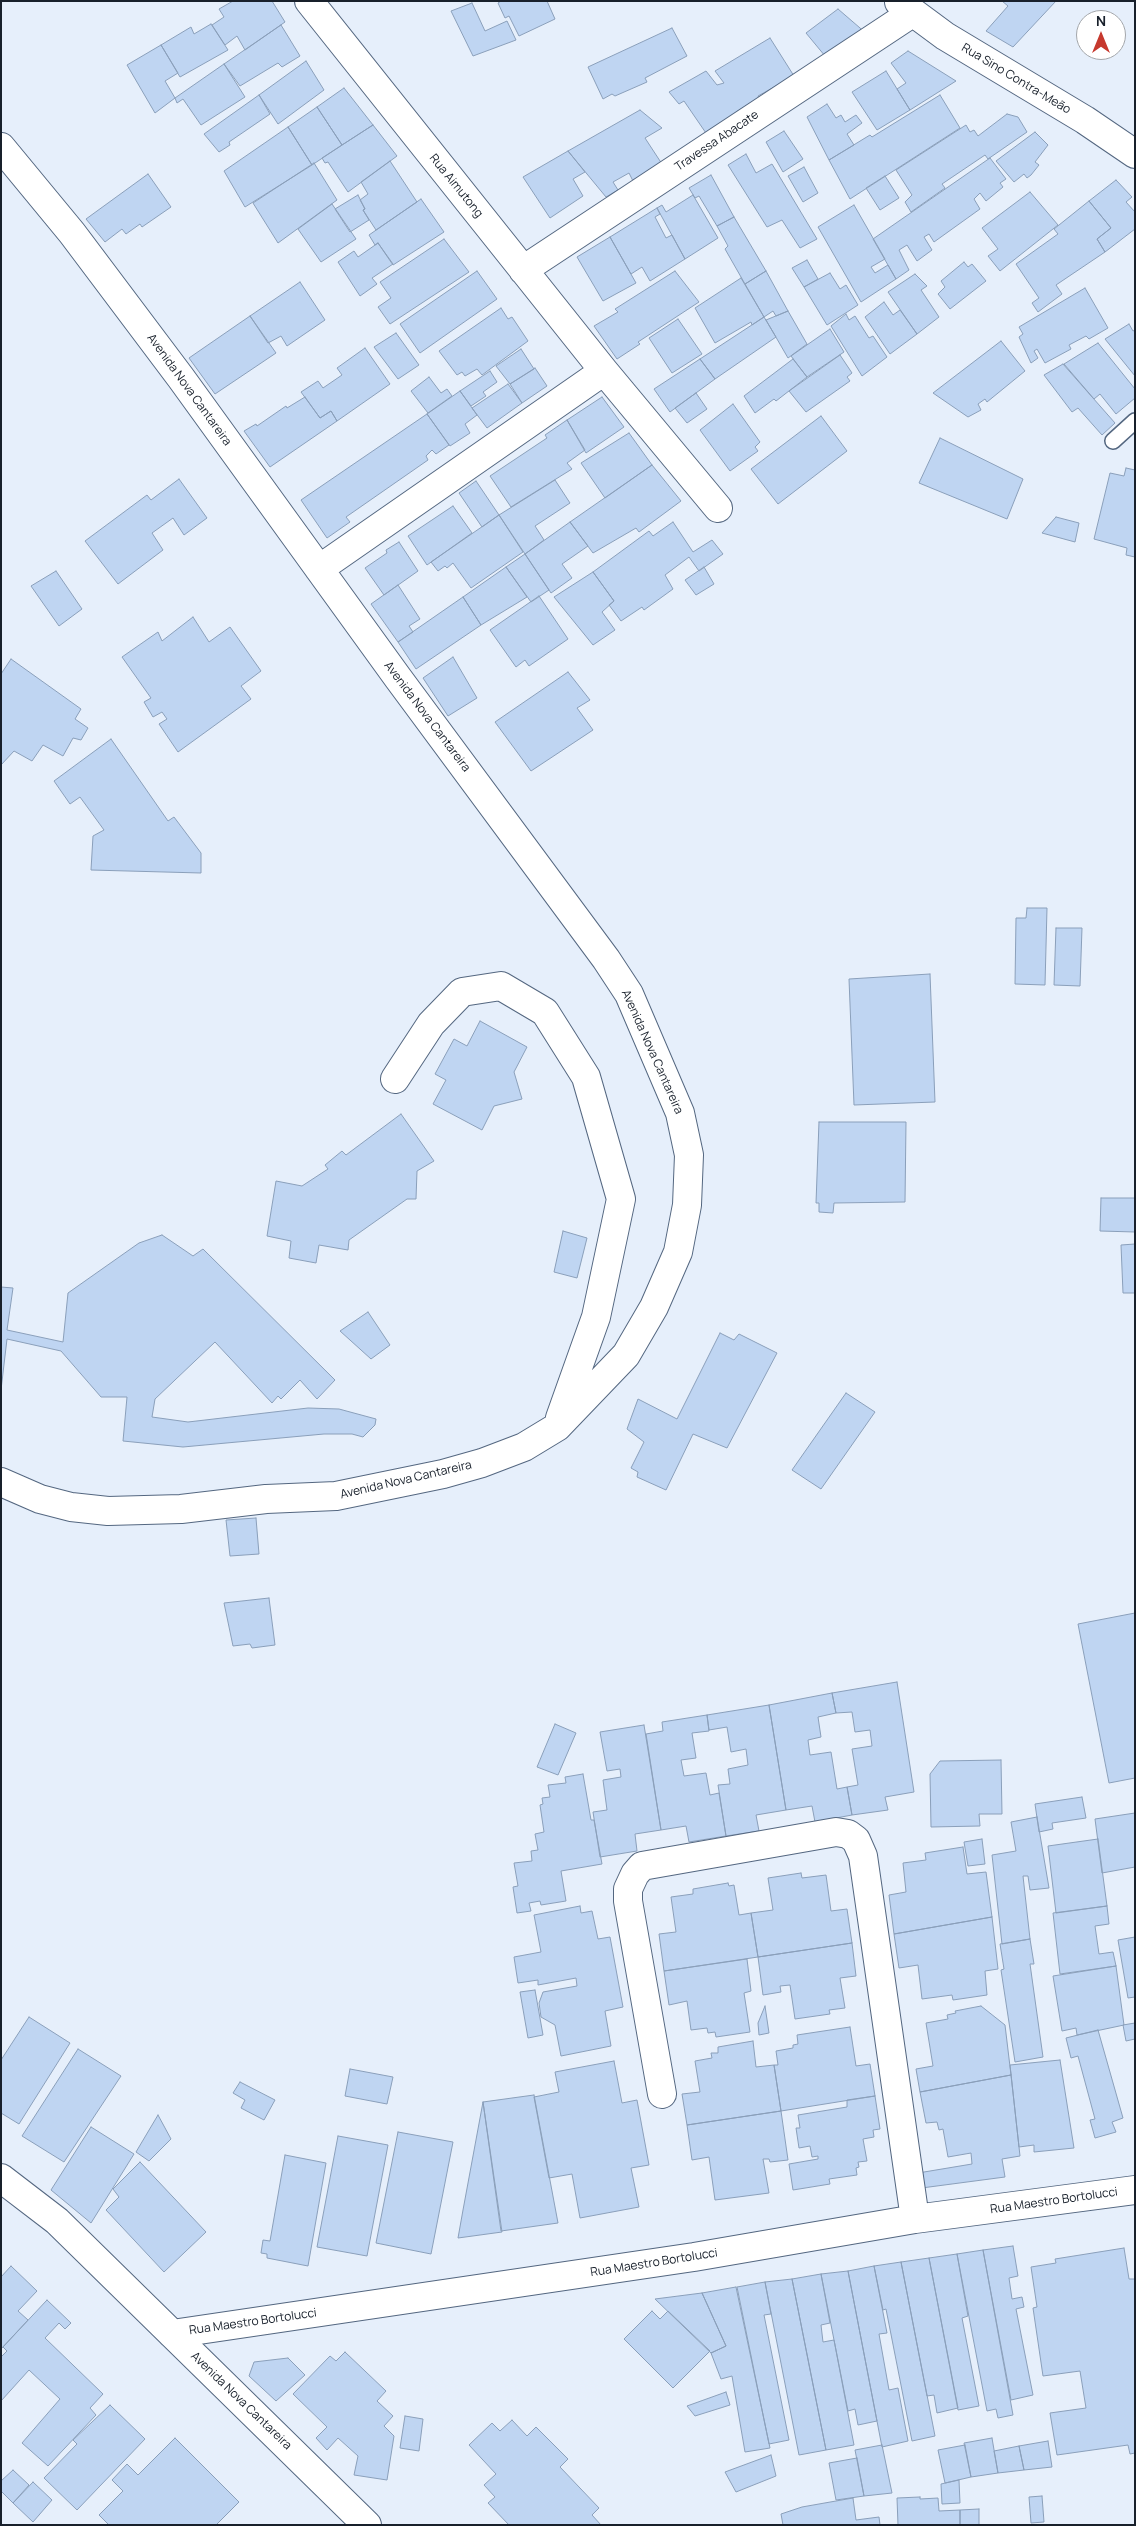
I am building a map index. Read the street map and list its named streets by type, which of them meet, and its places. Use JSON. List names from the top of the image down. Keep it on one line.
{"streets":{"street":["Rua Sino Contra-Meão","Travessa Abacate","Rua Aimutong","Avenida Nova Cantareira","Rua Maestro Bortolucci"]},"crossings":[["Rua Sino Contra-Meão","Travessa Abacate"],["Travessa Abacate","Rua Aimutong"],["Avenida Nova Cantareira","Rua Maestro Bortolucci"]],"north":"top"}
